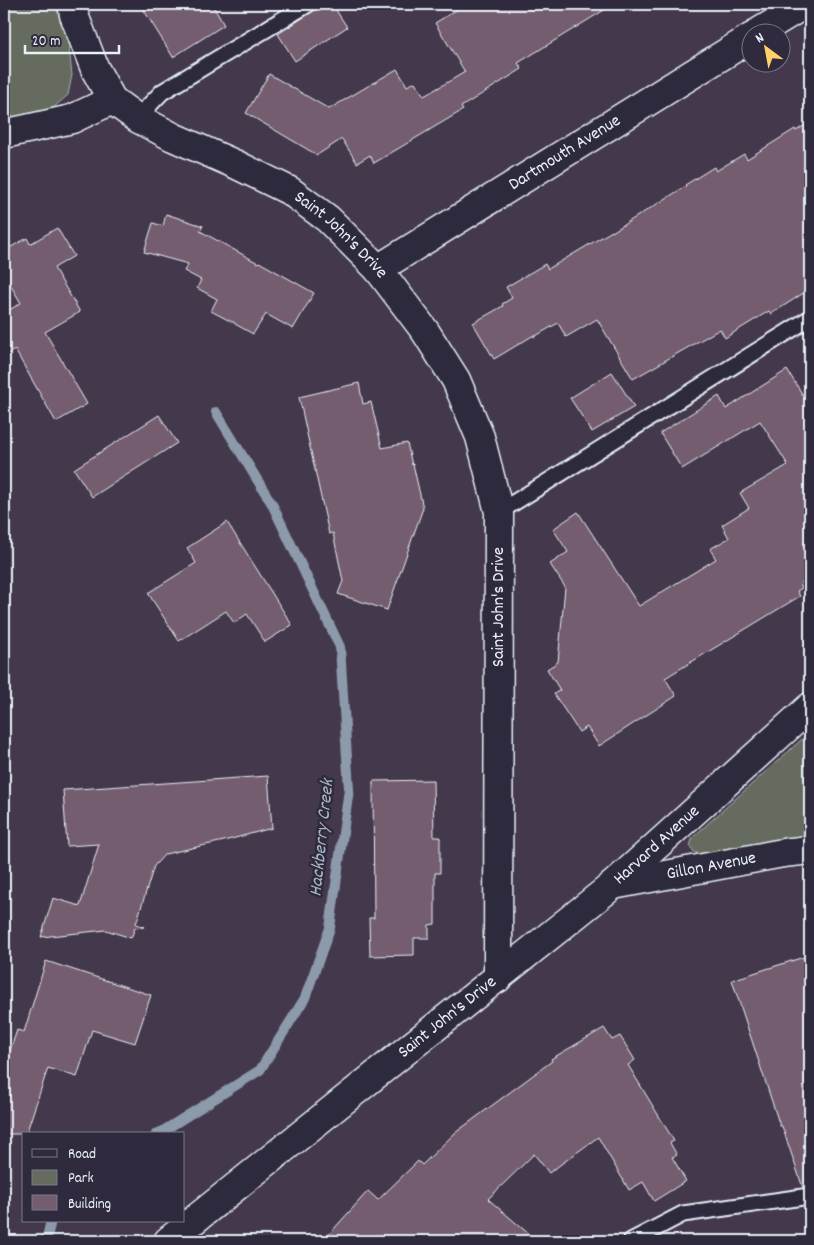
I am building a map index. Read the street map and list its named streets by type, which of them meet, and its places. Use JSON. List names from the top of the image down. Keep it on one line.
{"streets":{"street":["Dartmouth Avenue","Saint John's Drive","Harvard Avenue","Gillon Avenue"]},"crossings":[["Dartmouth Avenue","Saint John's Drive"],["Saint John's Drive","Harvard Avenue"],["Harvard Avenue","Gillon Avenue"]],"water":["Hackberry Creek"],"legend":["Road","Park","Building"],"scale_bar":"20 m","north":"top left"}
